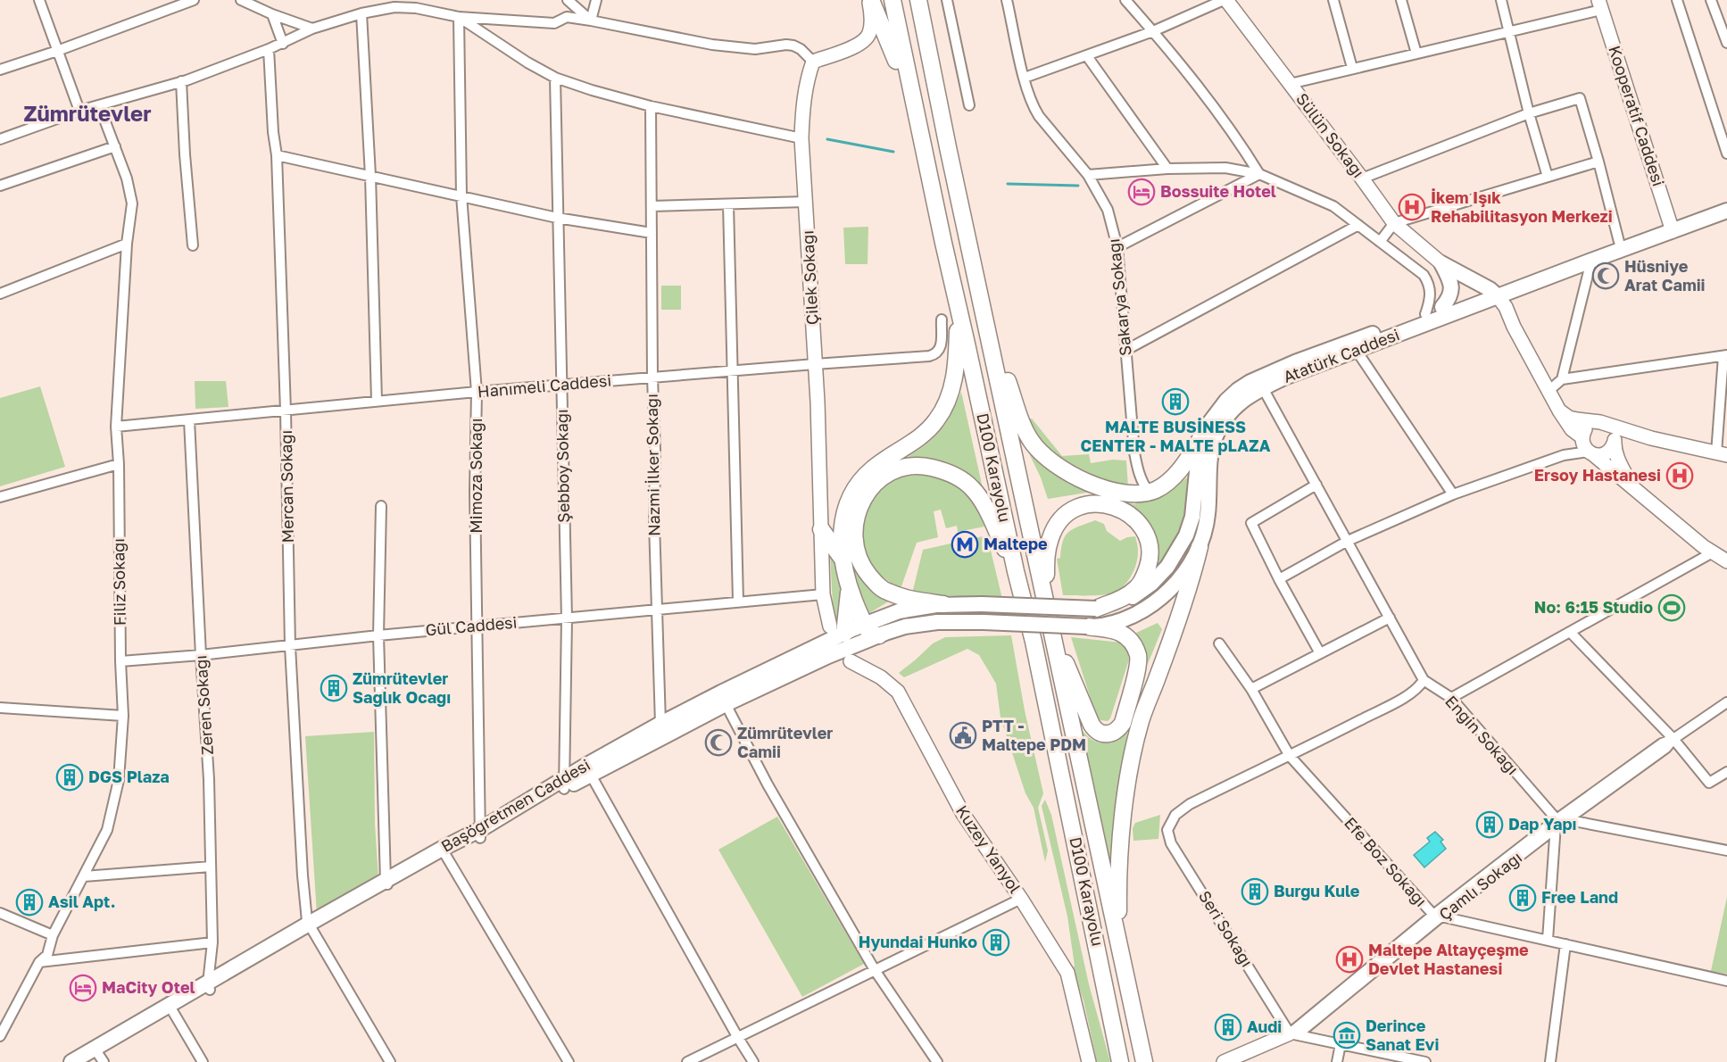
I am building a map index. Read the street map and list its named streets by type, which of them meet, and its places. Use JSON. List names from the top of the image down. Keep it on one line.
{"streets":{"highway":["D100 Karayolu"],"main road":["Atatürk Caddesi","Başöğretmen Caddesi"],"street":["Kooperatif Caddesi","Sülün Sokağı","Çilek Sokağı","Sakarya Sokağı","Hanımeli Caddesi","Nazmi İlker Sokağı","Şebboy Sokağı","Mimoza Sokağı","Mercan Sokağı","Filiz Sokağı","Gül Caddesi","Zeren Sokağı","Engin Sokağı","Kuzey Yanyol","Efe Boz Sokağı","Çamlı Sokağı","Seri Sokağı"]},"crossings":[["Kooperatif Caddesi","Atatürk Caddesi"],["Çilek Sokağı","Hanımeli Caddesi"],["Çilek Sokağı","Gül Caddesi"],["Çilek Sokağı","Başöğretmen Caddesi"],["Atatürk Caddesi","Engin Sokağı"],["Atatürk Caddesi","Başöğretmen Caddesi"],["Hanımeli Caddesi","Nazmi İlker Sokağı"],["Hanımeli Caddesi","Şebboy Sokağı"],["Hanımeli Caddesi","Mimoza Sokağı"],["Hanımeli Caddesi","Mercan Sokağı"],["Hanımeli Caddesi","Filiz Sokağı"],["Hanımeli Caddesi","Zeren Sokağı"],["Nazmi İlker Sokağı","Gül Caddesi"],["Nazmi İlker Sokağı","Başöğretmen Caddesi"],["Şebboy Sokağı","Gül Caddesi"],["Şebboy Sokağı","Başöğretmen Caddesi"],["Mimoza Sokağı","Gül Caddesi"],["Mimoza Sokağı","Başöğretmen Caddesi"],["Mercan Sokağı","Gül Caddesi"],["Mercan Sokağı","Başöğretmen Caddesi"],["Filiz Sokağı","Gül Caddesi"],["Gül Caddesi","Zeren Sokağı"],["Zeren Sokağı","Başöğretmen Caddesi"],["Engin Sokağı","Çamlı Sokağı"],["Efe Boz Sokağı","Çamlı Sokağı"],["Efe Boz Sokağı","Seri Sokağı"],["Çamlı Sokağı","Seri Sokağı"]],"districts":["Zümrütevler"],"places":{"hotel":["Bossuite Hotel","MaCity Otel"],"hospital":["İkem Işık Rehabilitasyon Merkezi","Ersoy Hastanesi","Maltepe Altayçeşme Devlet Hastanesi"],"mosque":["Hüsniye Arat Camii","Zümrütevler Camii"],"building":["MALTE BUSİNESS CENTER - MALTE pLAZA","Zümrütevler Sağlık Ocağı","DGS Plaza","Dap Yapı","Burgu Kule","Free Land","Asil Apt.","Hyundai Hunko","Audi"],"metro station":["Maltepe"],"sports":["No: 6:15 Studio"],"public building":["PTT - Maltepe PDM"],"museum":["Derince Sanat Evi"]}}
